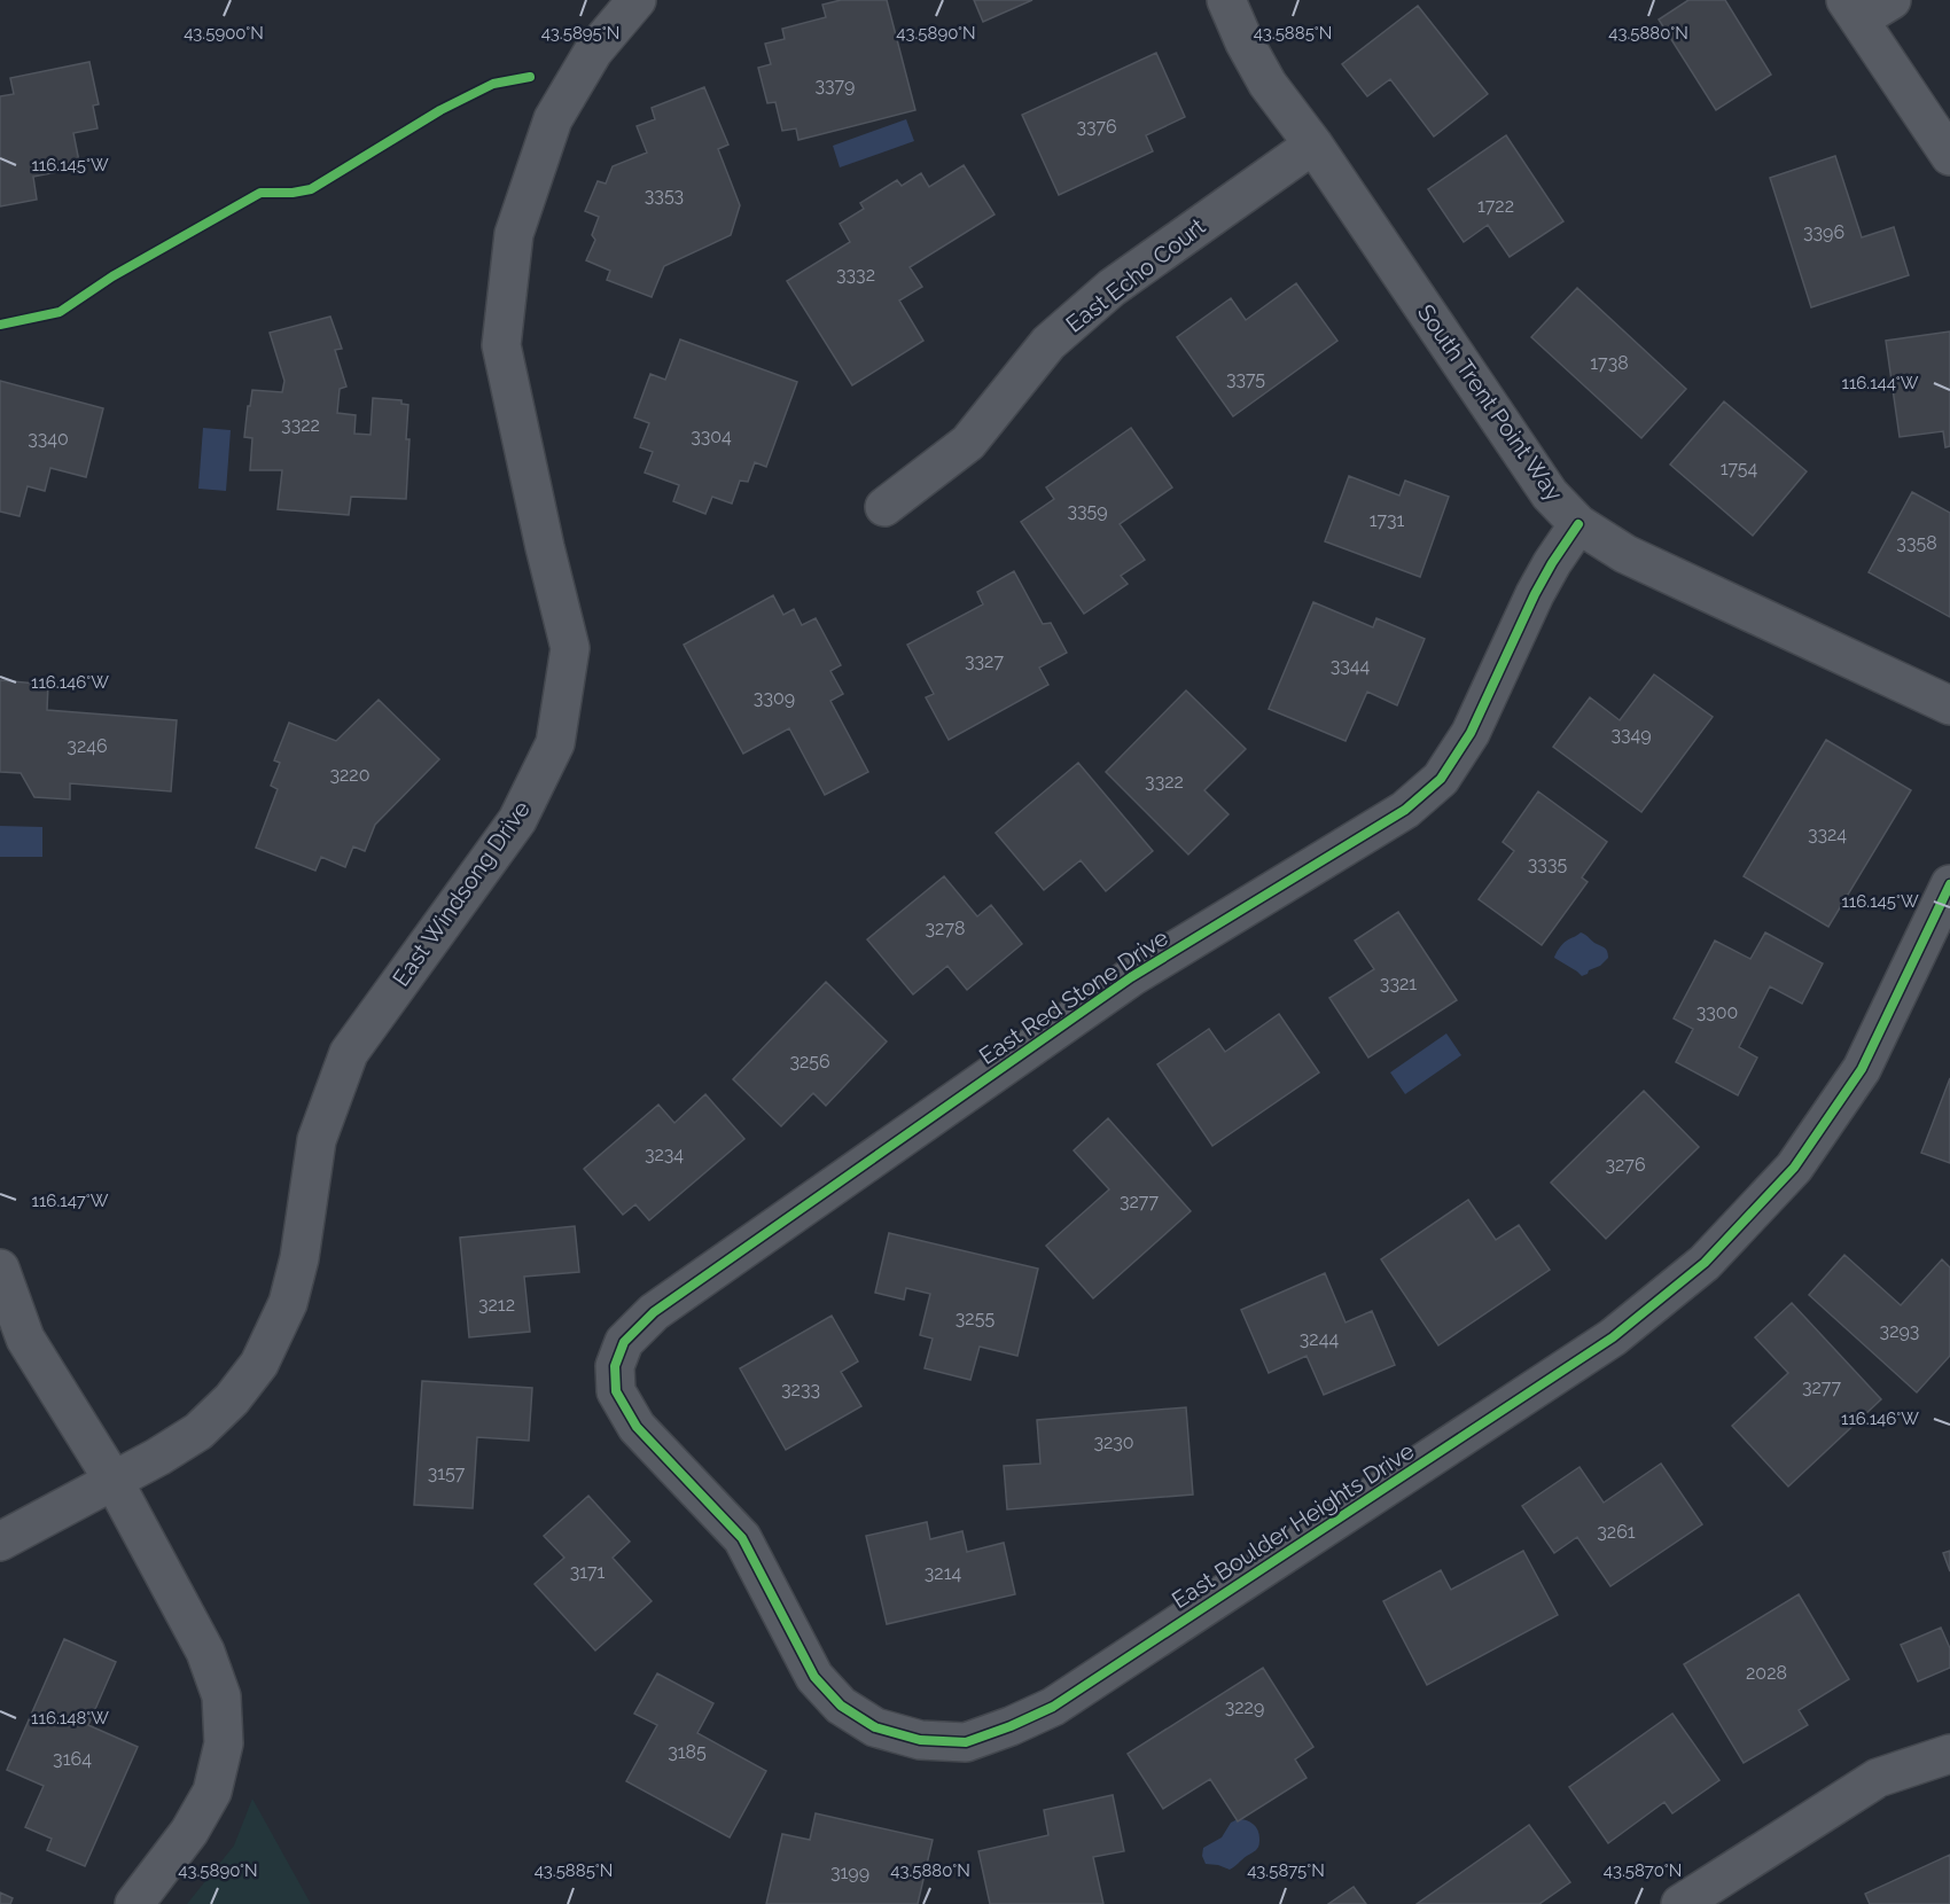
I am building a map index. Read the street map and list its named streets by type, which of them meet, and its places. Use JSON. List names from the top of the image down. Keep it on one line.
{"streets":{"street":["East Echo Court","South Trent Point Way","East Windsong Drive","East Red Stone Drive","East Boulder Heights Drive"]},"crossings":[["East Echo Court","South Trent Point Way"],["South Trent Point Way","East Red Stone Drive"],["East Red Stone Drive","East Boulder Heights Drive"]],"house_numbers":["3379","3376","3353","1722","3396","3332","1738","3375","3322","3304","3340","1754","3359","1731","3358","3327","3344","3309","3349","3246","3220","3322","3324","3335","3278","3321","3300","3256","3234","3276","3277","3212","3255","3293","3244","3277","3233","3230","3157","3261","3171","3214","2028","3229","3185","3164","3199"],"coordinates":["43.5895°N","43.5900°N","43.5890°N","43.5885°N","43.5880°N","116.145°W","116.144°W","116.146°W","116.147°W","116.148°W","43.5875°N","43.5870°N"]}
